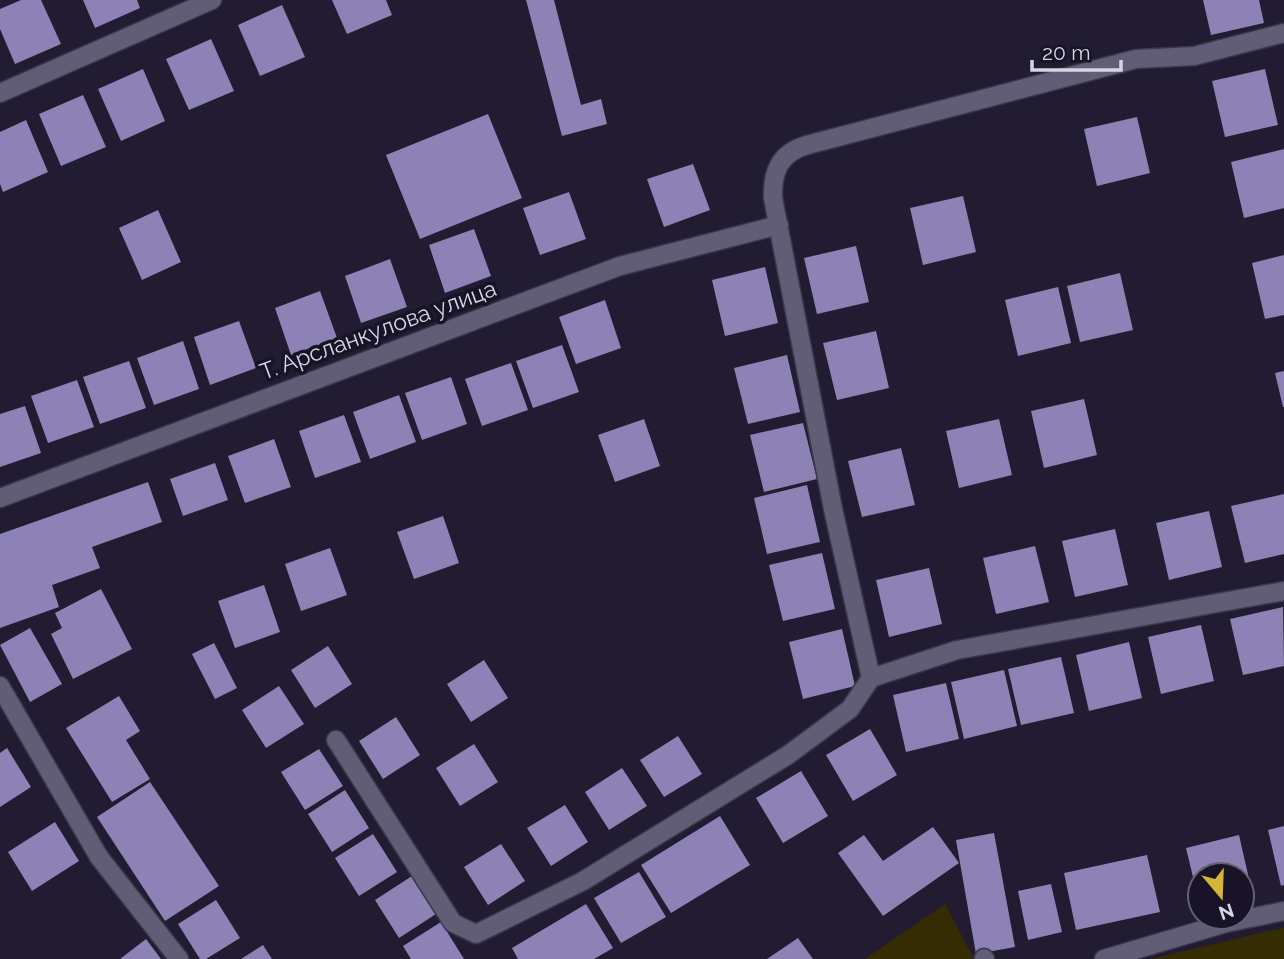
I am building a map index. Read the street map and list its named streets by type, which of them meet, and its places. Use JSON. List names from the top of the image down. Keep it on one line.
{"streets":{"street":["Т. Арсланкулова улица"]},"scale_bar":"20 m","north":"bottom"}
